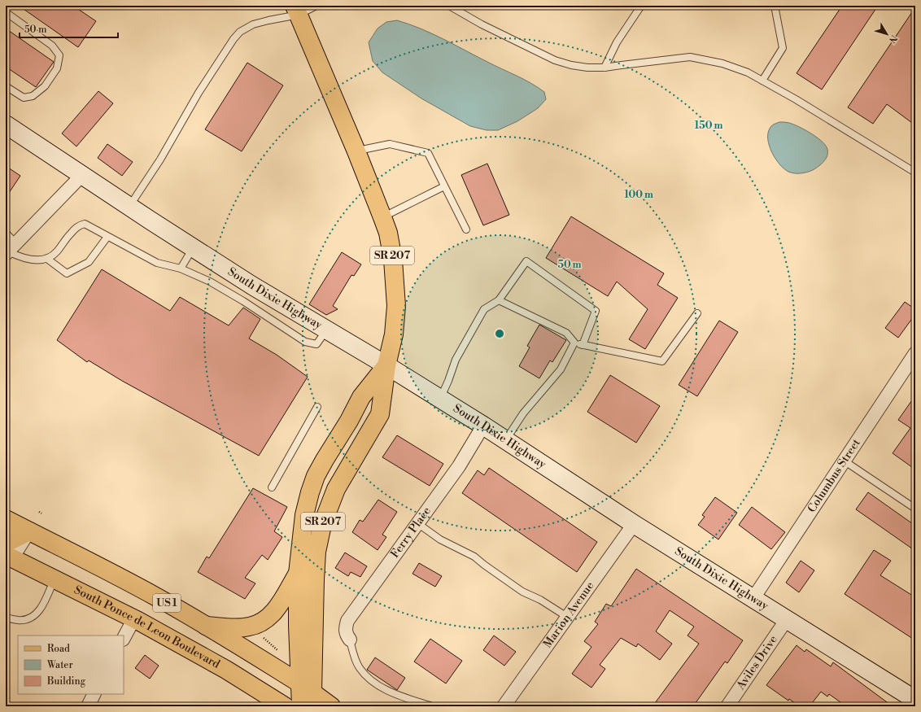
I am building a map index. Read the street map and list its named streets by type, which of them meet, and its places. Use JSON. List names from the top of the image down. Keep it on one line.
{"streets":{"main road":["SR 207","South Dixie Highway","US 1","South Ponce de Leon Boulevard"],"street":["Columbus Street","Ferry Place","Marion Avenue","Aviles Drive"]},"crossings":[["SR 207","South Dixie Highway"],["SR 207","US 1"],["South Dixie Highway","Columbus Street"],["South Dixie Highway","Ferry Place"],["South Dixie Highway","Marion Avenue"],["South Dixie Highway","Aviles Drive"]],"legend":["Road","Water","Building"],"scale_bar":"50 m","north":"bottom right","rings":["150 m","100 m","50 m"]}
